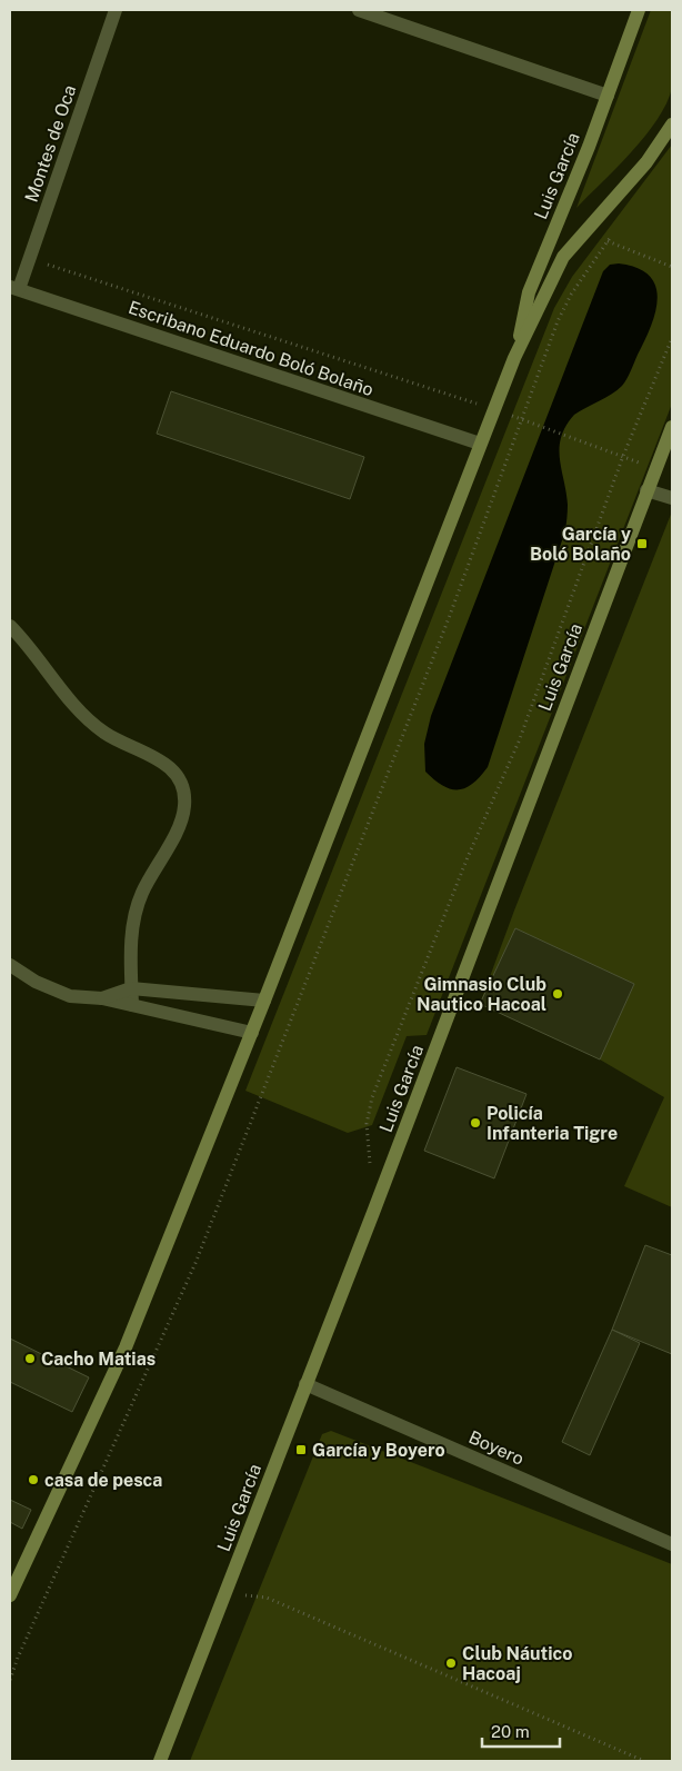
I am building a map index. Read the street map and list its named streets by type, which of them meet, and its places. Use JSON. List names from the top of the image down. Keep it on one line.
{"streets":{"main road":["Luis García"],"street":["Montes de Oca","Escribano Eduardo Boló Bolaño","Boyero"]},"crossings":[["Montes de Oca","Escribano Eduardo Boló Bolaño"],["Luis García","Escribano Eduardo Boló Bolaño"],["Luis García","Boyero"]],"places":{"transit":["García y Boló Bolaño","García y Boyero"],"other":["Gimnasio Club Nautico Hacoal","Policía Infanteria Tigre","Cacho Matias","casa de pesca","Club Náutico Hacoaj"]},"scale_bar":"20 m"}
